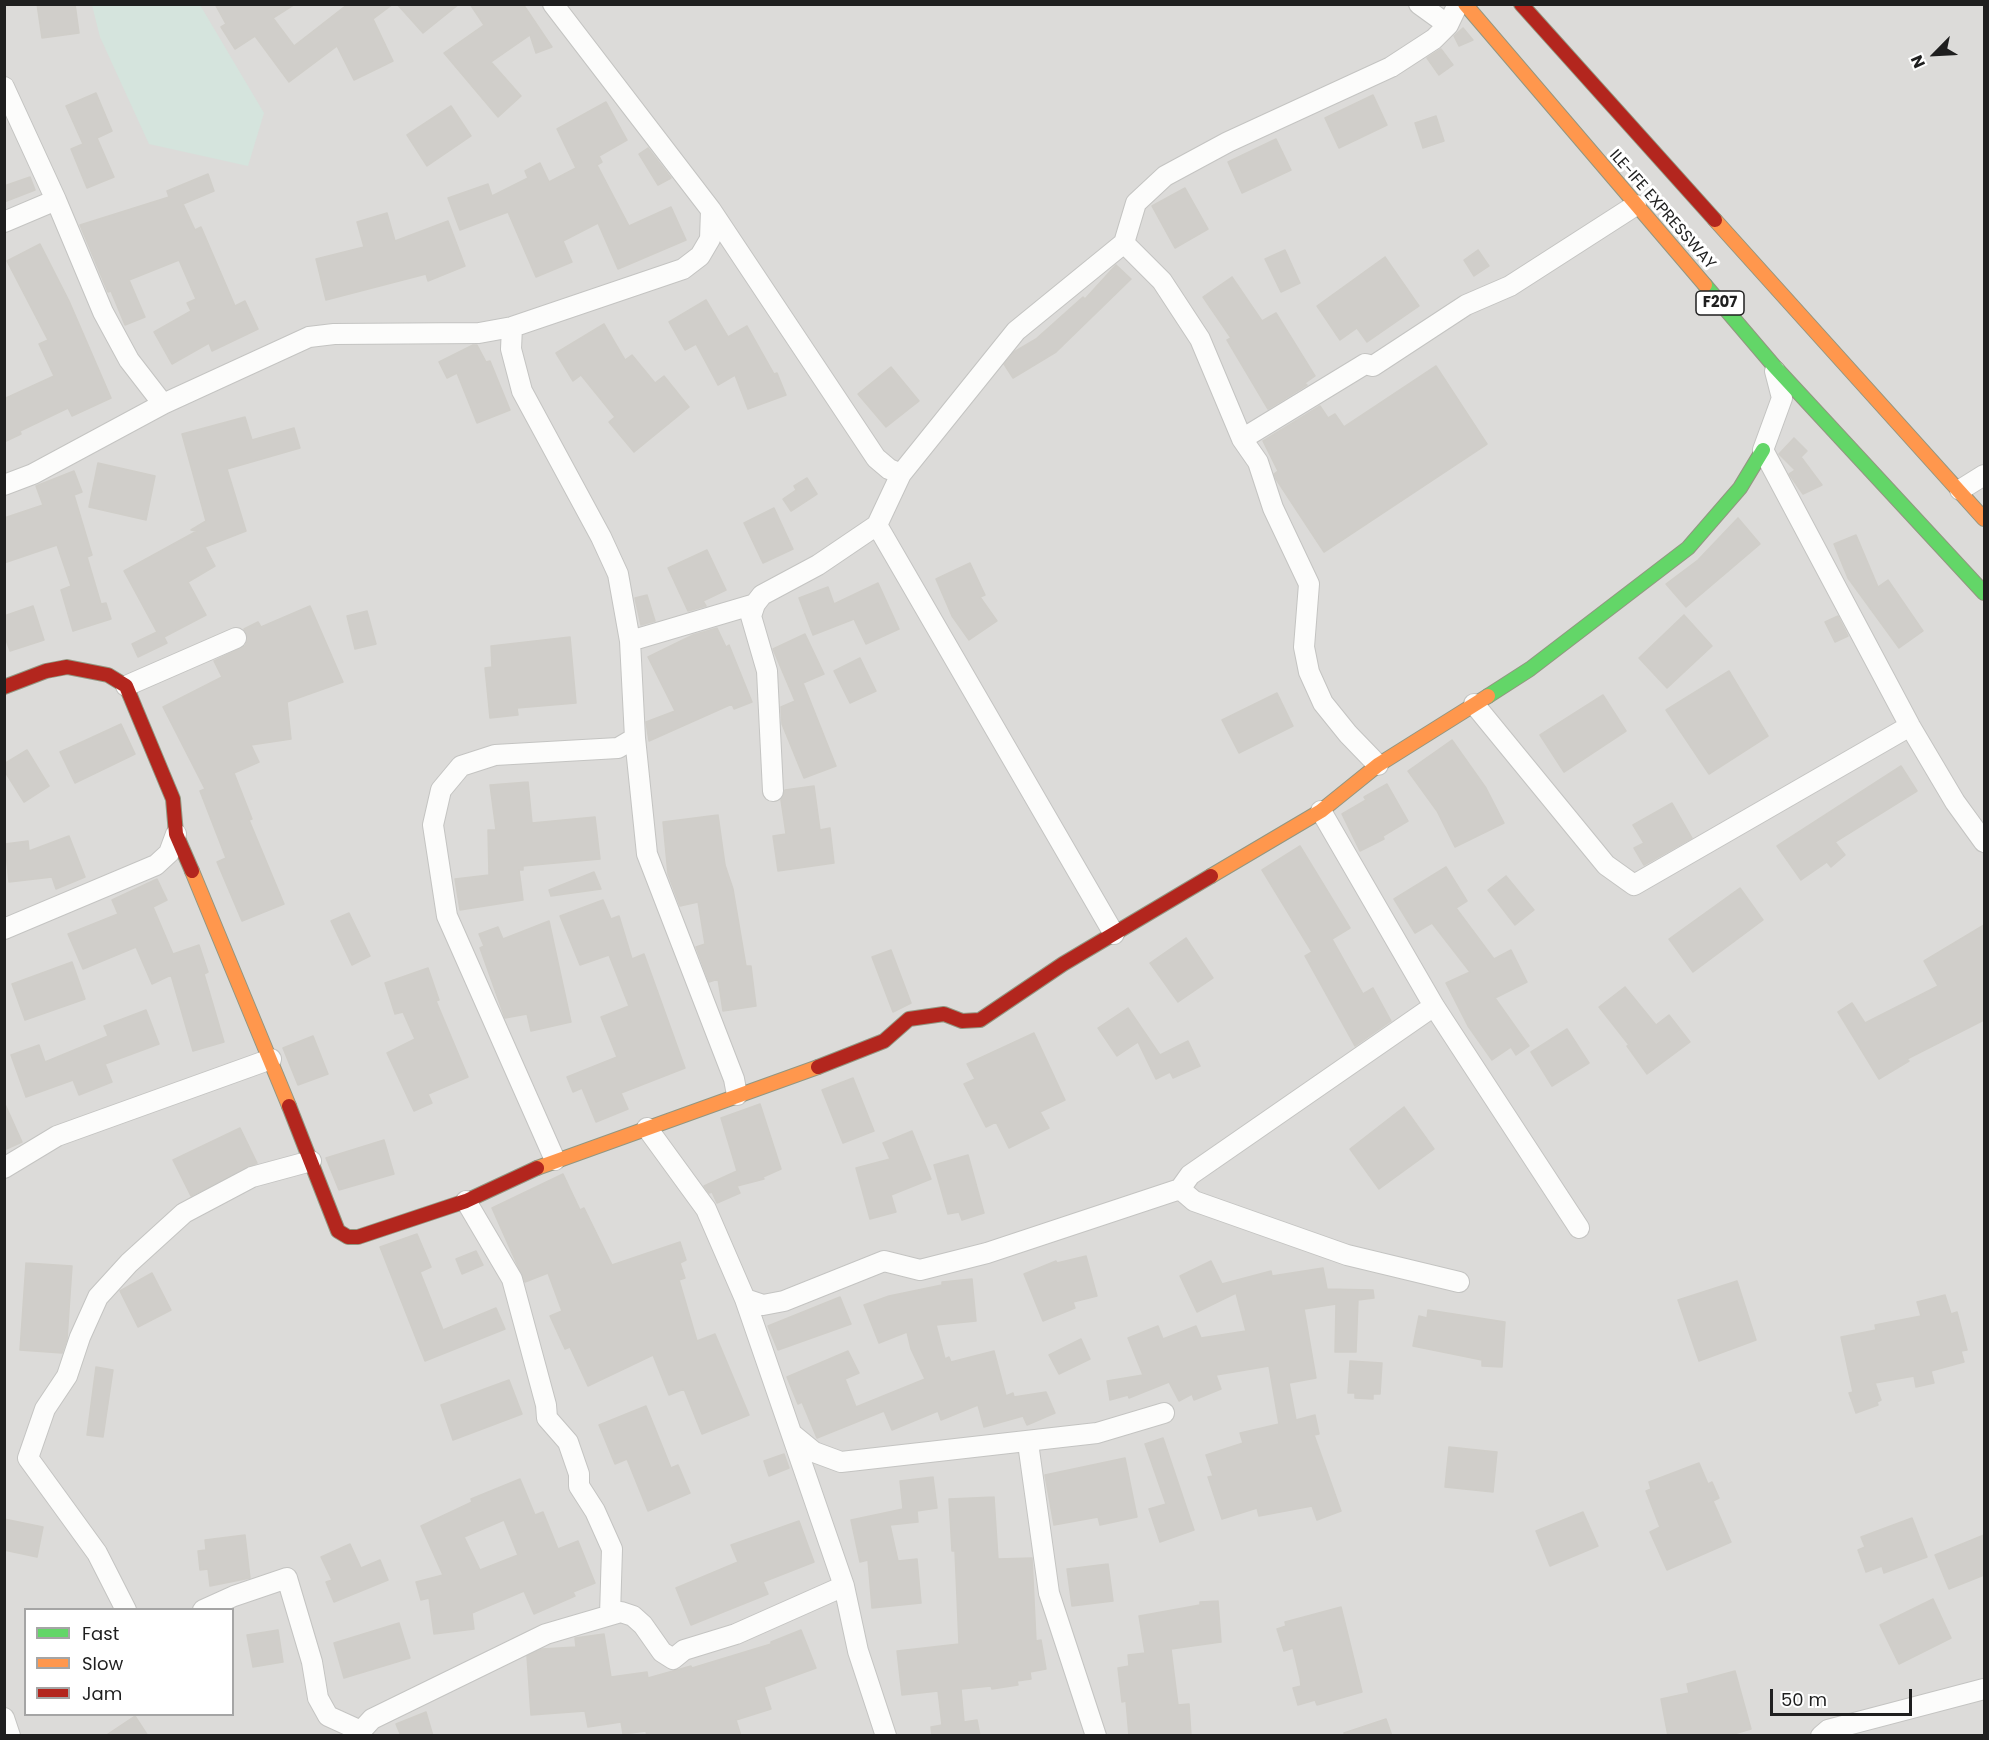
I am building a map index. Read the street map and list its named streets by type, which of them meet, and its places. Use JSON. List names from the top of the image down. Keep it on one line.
{"streets":{"street":["ILE-IFE EXPRESSWAY","F207"]},"legend":["Fast","Slow","Jam"],"scale_bar":"50 m","north":"bottom left"}
